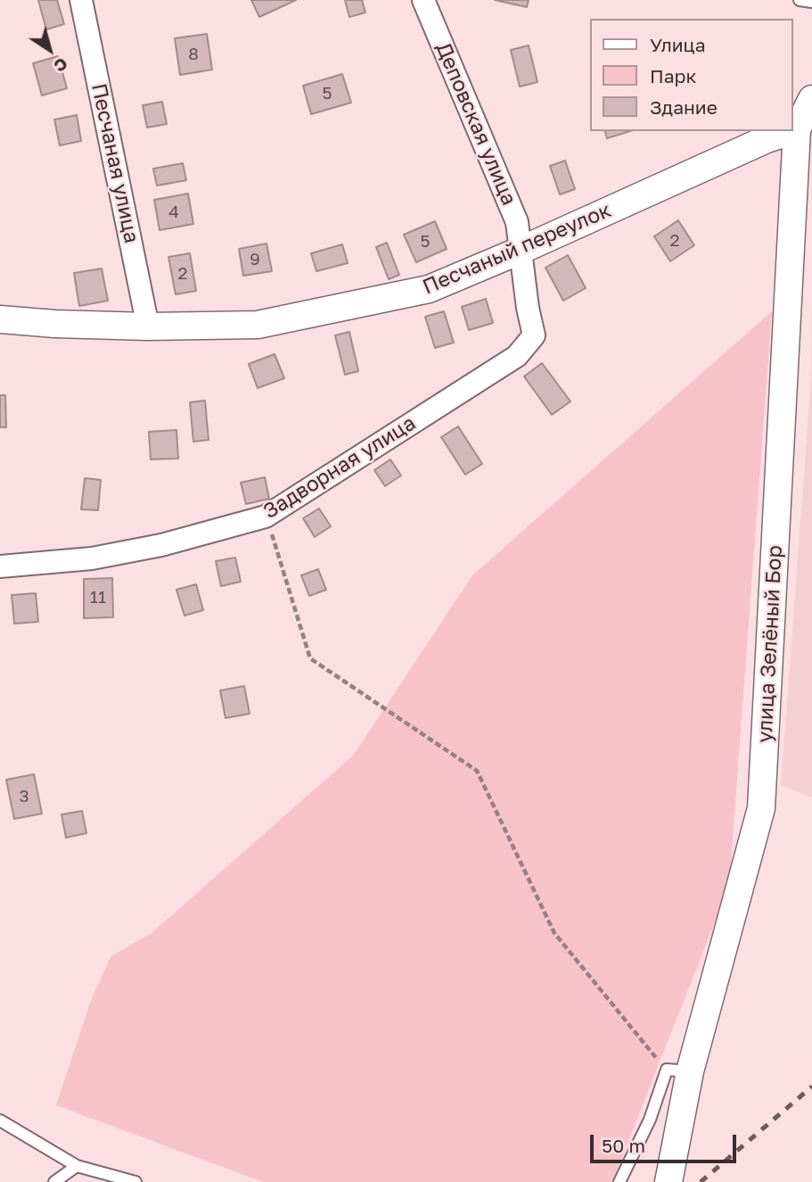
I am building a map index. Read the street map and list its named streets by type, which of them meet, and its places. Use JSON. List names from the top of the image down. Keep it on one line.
{"streets":{"street":["Деповская улица","Песчаная улица","Песчаный переулок","Задворная улица","улица Зелёный Бор"]},"crossings":[["Деповская улица","Песчаный переулок"],["Деповская улица","Задворная улица"],["Песчаная улица","Песчаный переулок"],["Песчаный переулок","Задворная улица"],["Песчаный переулок","улица Зелёный Бор"]],"house_numbers":["8","5","4","2","5","9","2","11","3"],"legend":["Улица","Парк","Здание"],"scale_bar":"50 m","north":"bottom right"}
